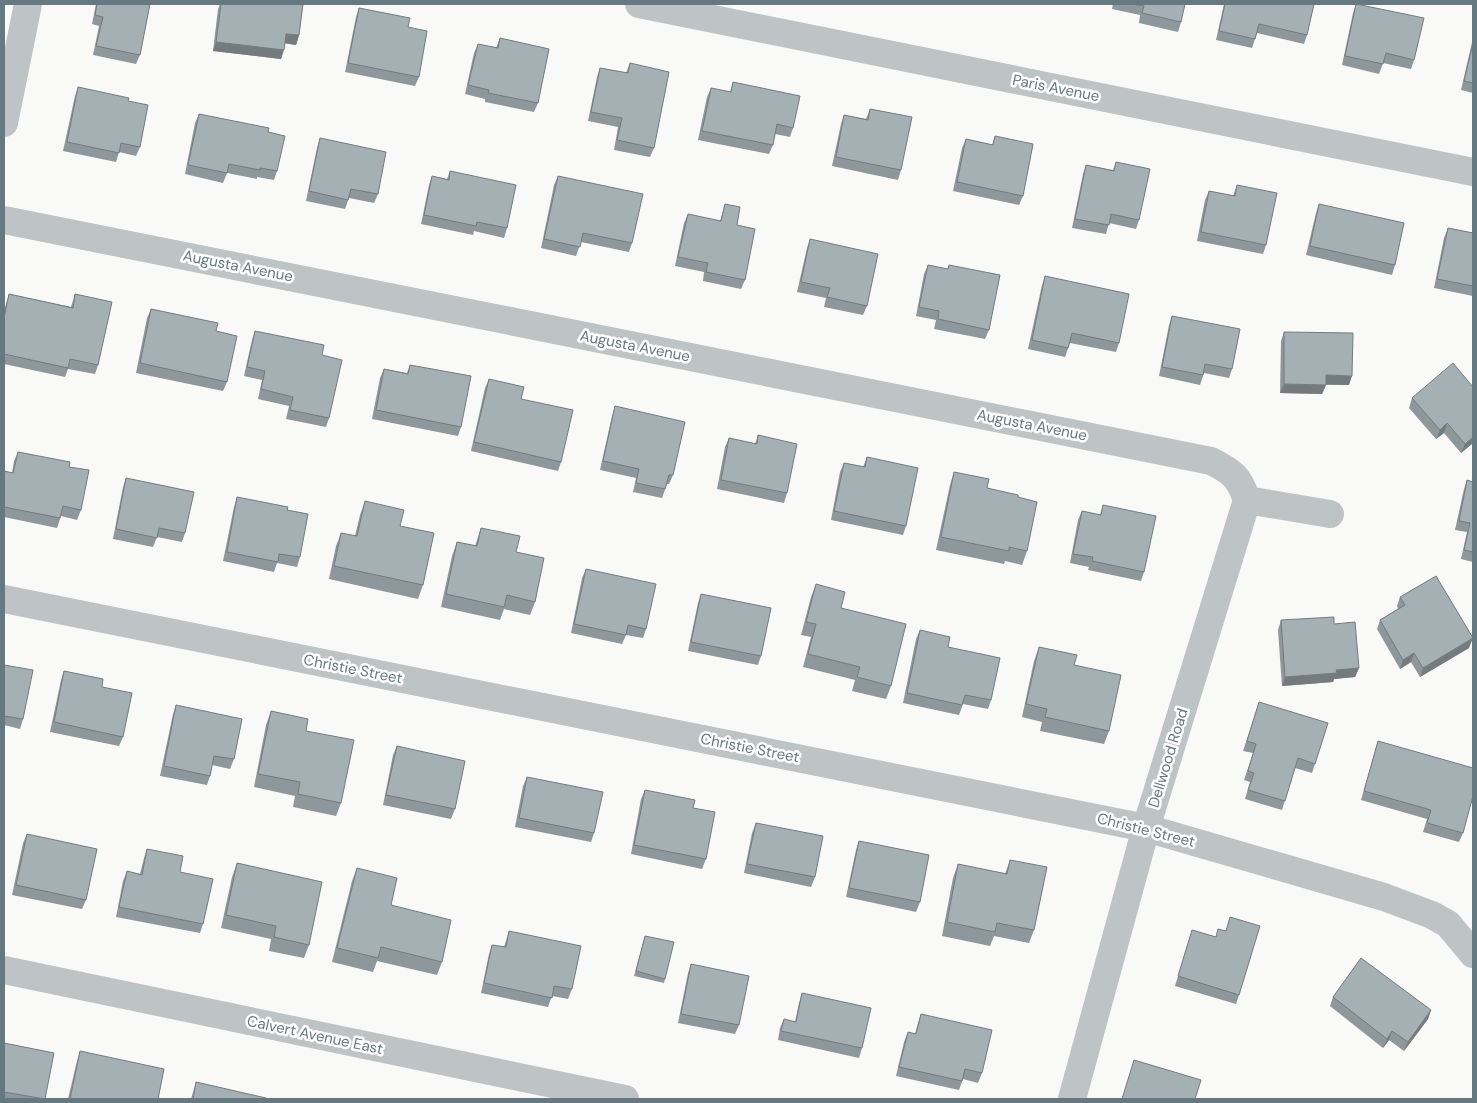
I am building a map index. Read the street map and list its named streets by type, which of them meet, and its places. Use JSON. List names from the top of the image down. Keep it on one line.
{"streets":{"street":["Paris Avenue","Augusta Avenue","Christie Street","Dellwood Road","Calvert Avenue East"]},"crossings":[["Augusta Avenue","Dellwood Road"],["Christie Street","Dellwood Road"]]}
